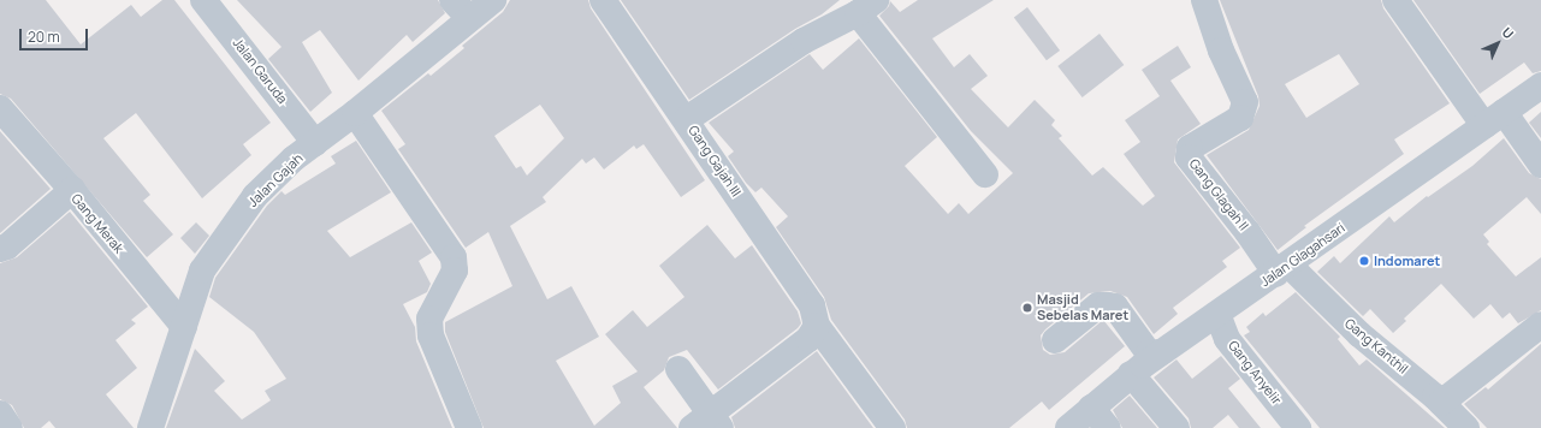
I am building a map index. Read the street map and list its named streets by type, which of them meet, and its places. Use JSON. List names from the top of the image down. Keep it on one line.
{"streets":{"street":["Jalan Garuda","Gang Gajah III","Jalan Gajah","Gang Glagah II","Gang Merak","Jalan Glagahsari","Gang Kanthil","Gang Anyelir"]},"crossings":[["Jalan Garuda","Jalan Gajah"],["Jalan Gajah","Gang Merak"],["Gang Glagah II","Jalan Glagahsari"],["Gang Glagah II","Gang Kanthil"],["Jalan Glagahsari","Gang Kanthil"],["Jalan Glagahsari","Gang Anyelir"]],"places":["Indomaret","Masjid Sebelas Maret"],"scale_bar":"20 m","north":"top right"}
